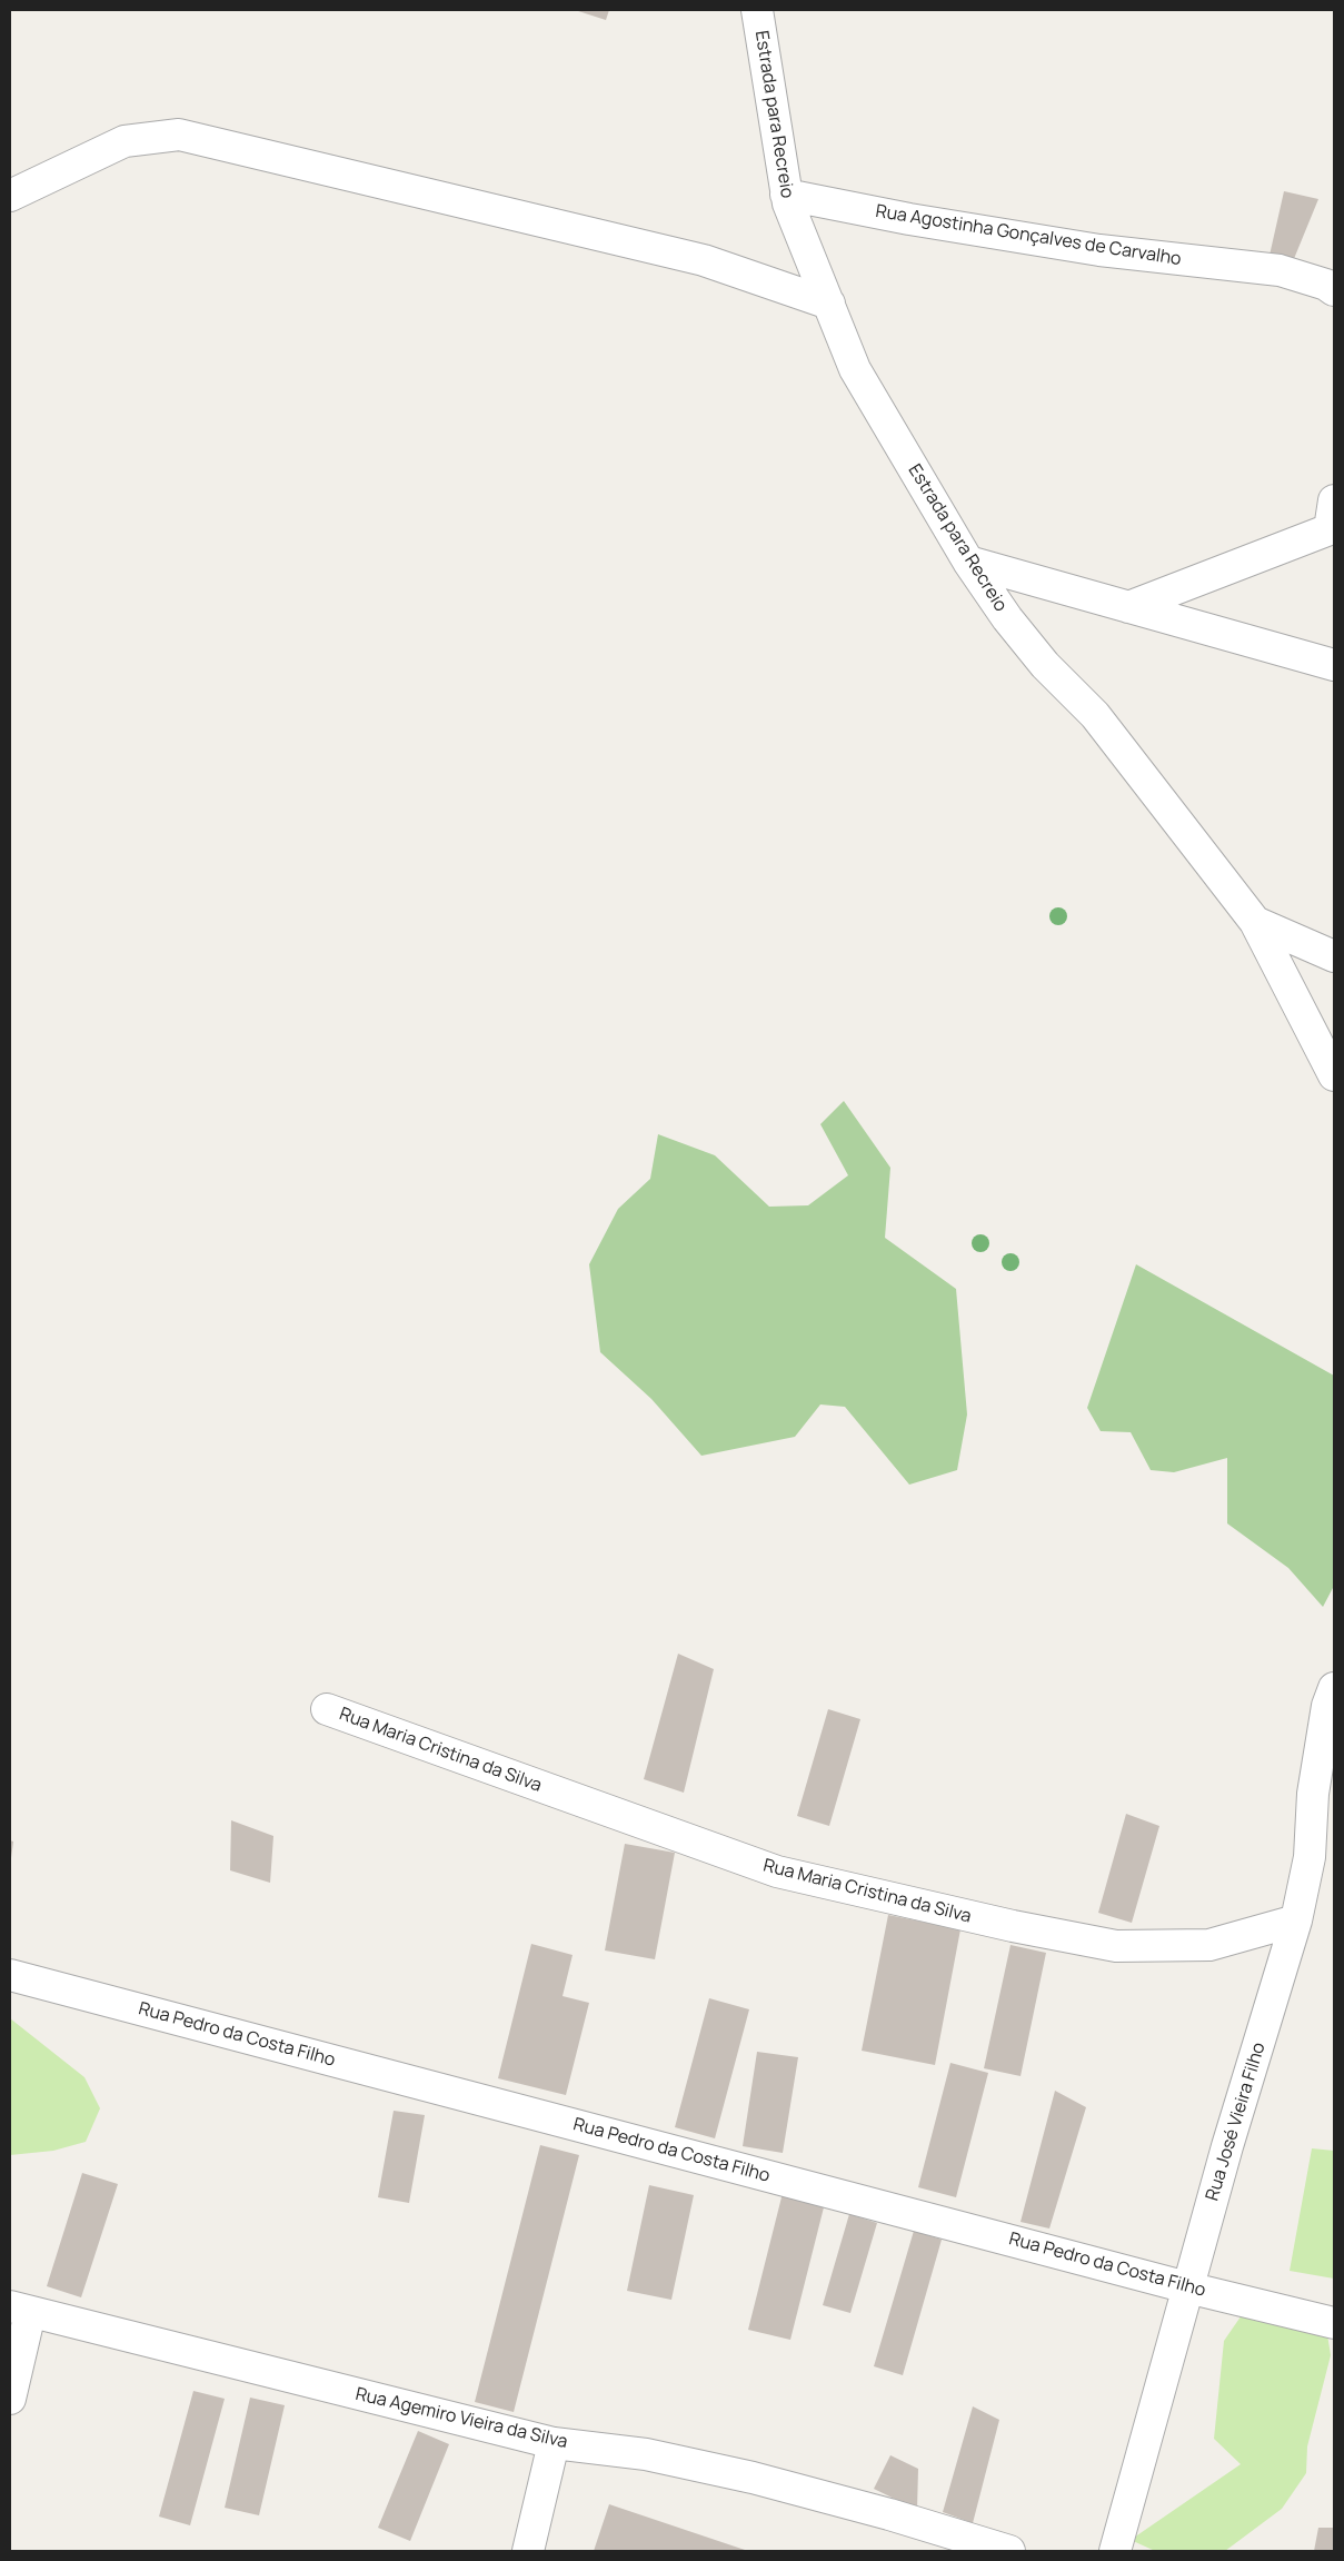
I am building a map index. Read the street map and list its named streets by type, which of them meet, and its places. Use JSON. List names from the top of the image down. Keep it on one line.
{"streets":{"street":["Estrada para Recreio","Rua Agostinha Gonçalves de Carvalho","Rua Maria Cristina da Silva","Rua Pedro da Costa Filho","Rua José Vieira Filho","Rua Agemiro Vieira da Silva"]},"crossings":[["Estrada para Recreio","Rua Agostinha Gonçalves de Carvalho"],["Rua Maria Cristina da Silva","Rua José Vieira Filho"],["Rua Pedro da Costa Filho","Rua José Vieira Filho"]]}
